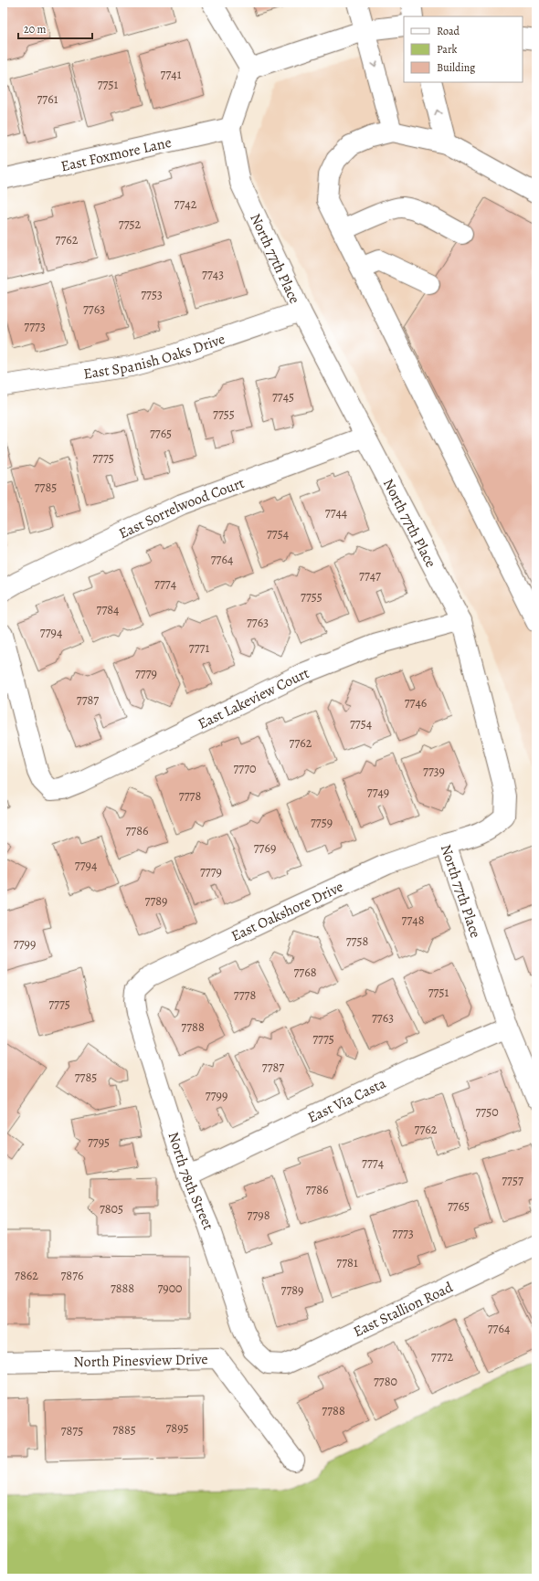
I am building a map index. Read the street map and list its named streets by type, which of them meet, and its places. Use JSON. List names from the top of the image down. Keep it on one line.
{"streets":{"street":["East Foxmore Lane","North 77th Place","East Spanish Oaks Drive","East Sorrelwood Court","East Lakeview Court","East Oakshore Drive","East Via Casta","North 78th Street","East Stallion Road","North Pinesview Drive"]},"crossings":[["East Foxmore Lane","North 77th Place"],["North 77th Place","East Spanish Oaks Drive"],["North 77th Place","East Sorrelwood Court"],["North 77th Place","East Lakeview Court"],["North 77th Place","East Oakshore Drive"],["North 77th Place","East Via Casta"],["East Oakshore Drive","North 78th Street"],["East Via Casta","North 78th Street"],["North 78th Street","East Stallion Road"]],"house_numbers":["7741","7751","7761","7742","7752","7762","7743","7753","7763","7773","7745","7755","7765","7775","7785","7744","7754","7764","7747","7774","7755","7784","7763","7794","7771","7779","7787","7746","7754","7762","7770","7739","7749","7778","7759","7786","7769","7794","7779","7789","7748","7758","7799","7768","7751","7778","7775","7763","7788","7775","7787","7785","7799","7750","7762","7795","7774","7757","7786","7765","7805","7798","7773","7781","7862","7876","7888","7900","7789","7764","7772","7780","7788","7895","7885","7875"],"legend":["Road","Park","Building"],"scale_bar":"20 m"}
